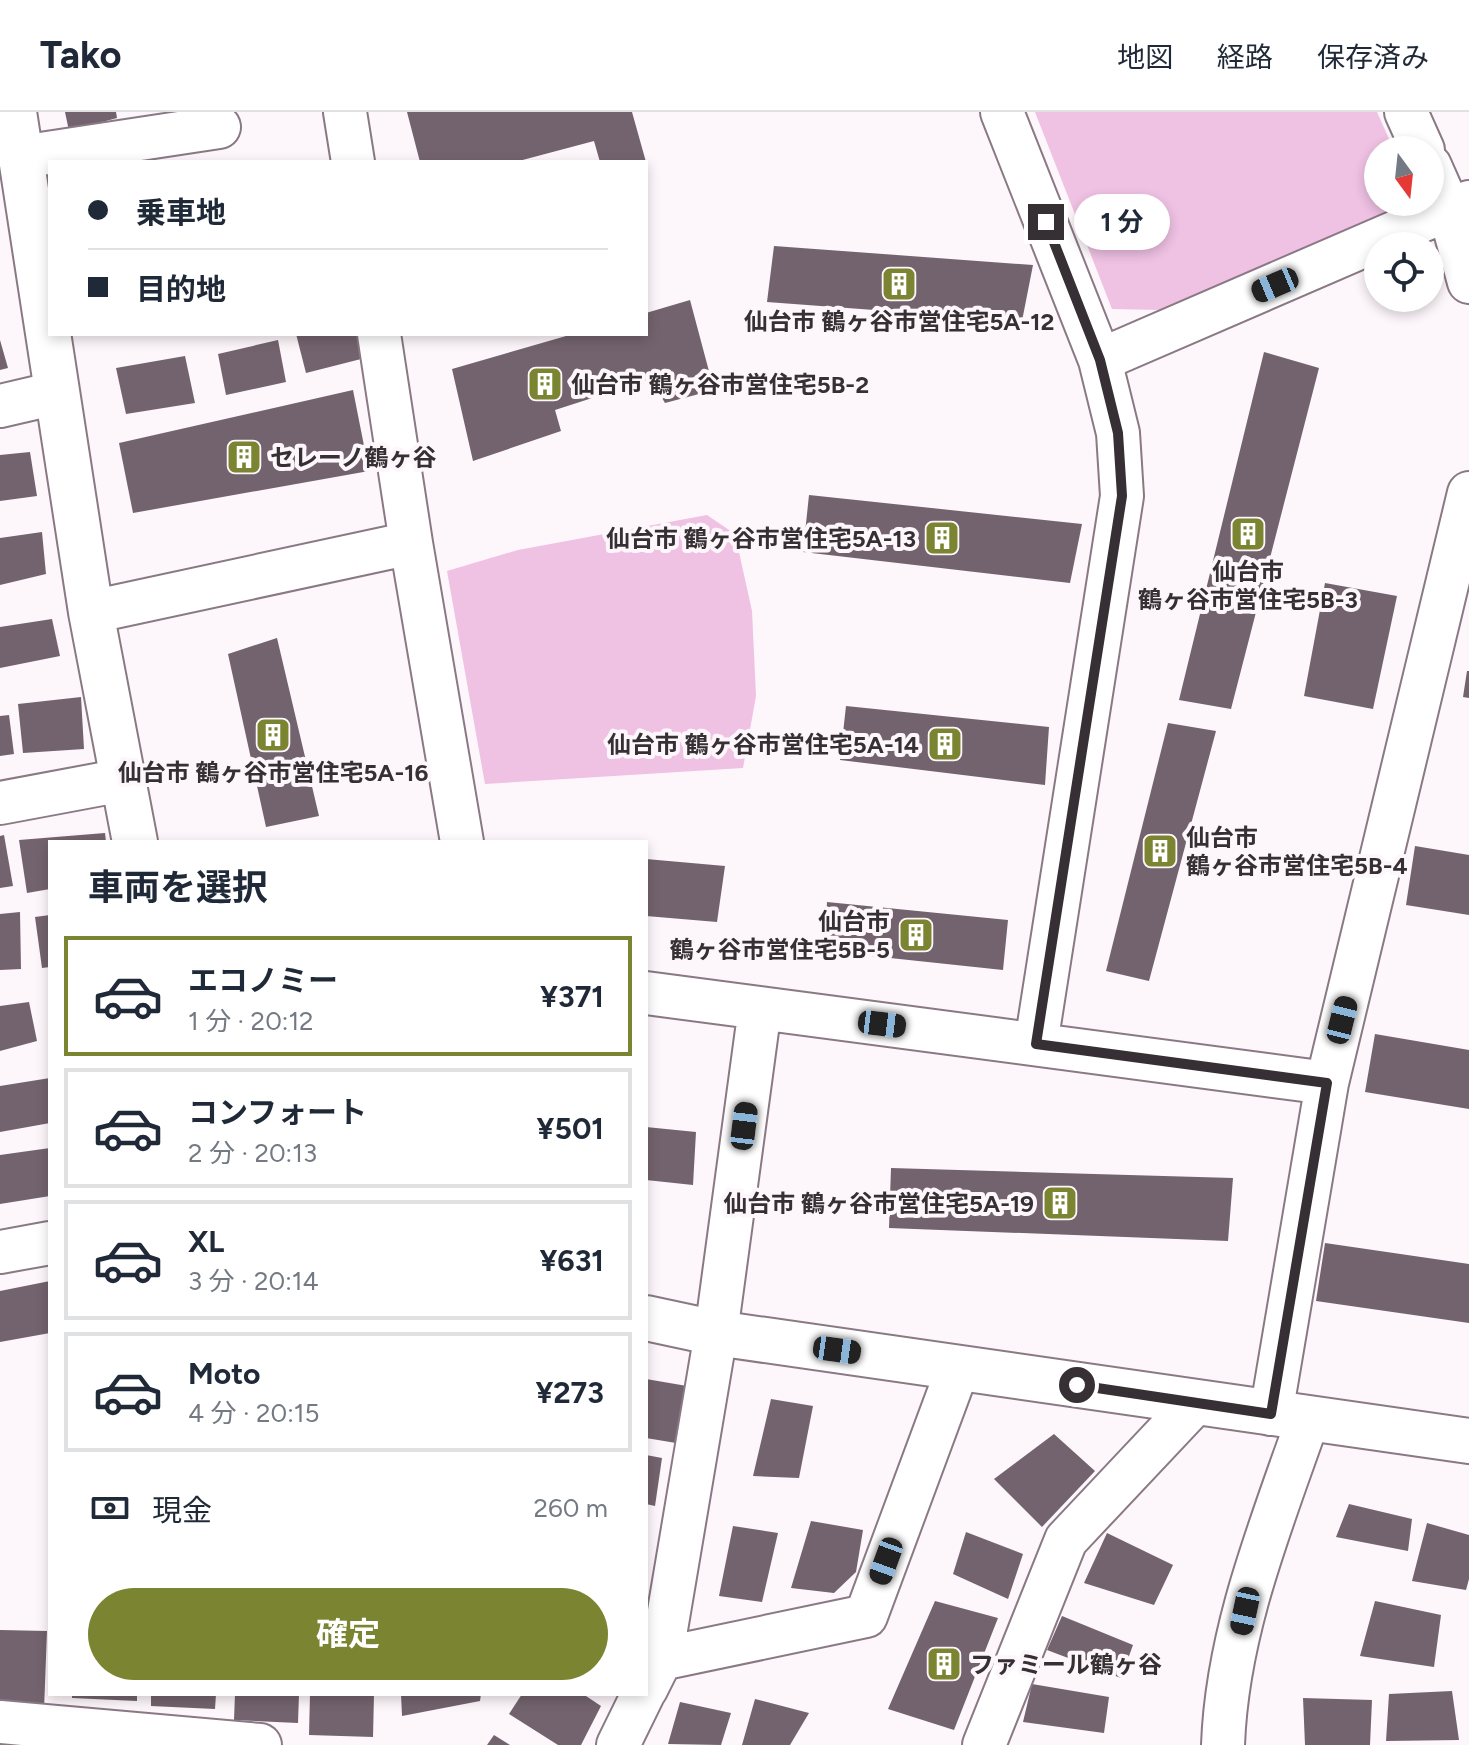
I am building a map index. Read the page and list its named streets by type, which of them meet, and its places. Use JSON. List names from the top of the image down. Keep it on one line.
{"places":{"building":["仙台市 鶴ヶ谷市営住宅5A-12","仙台市 鶴ヶ谷市営住宅5B-2","セレーノ鶴ヶ谷","仙台市 鶴ヶ谷市営住宅5B-3","仙台市 鶴ヶ谷市営住宅5A-13","仙台市 鶴ヶ谷市営住宅5A-16","仙台市 鶴ヶ谷市営住宅5A-14","仙台市 鶴ヶ谷市営住宅5B-4","仙台市 鶴ヶ谷市営住宅5B-5","仙台市 鶴ヶ谷市営住宅5A-19","ファミール鶴ヶ谷"]},"north":"bottom","page":{"header":"Tako","nav":["地図","経路","保存済み"],"banner":["乗車地","目的地"],"bubble":"1 分","heading":"車両を選択","list":[{"name":"エコノミー","note":"1 分 · 20:12","value":"¥371"},{"name":"コンフォート","note":"2 分 · 20:13","value":"¥501"},{"name":"XL","note":"3 分 · 20:14","value":"¥631"},{"name":"Moto","note":"4 分 · 20:15","value":"¥273"}],"pay":["現金","260 m"],"buttons":"確定"}}
